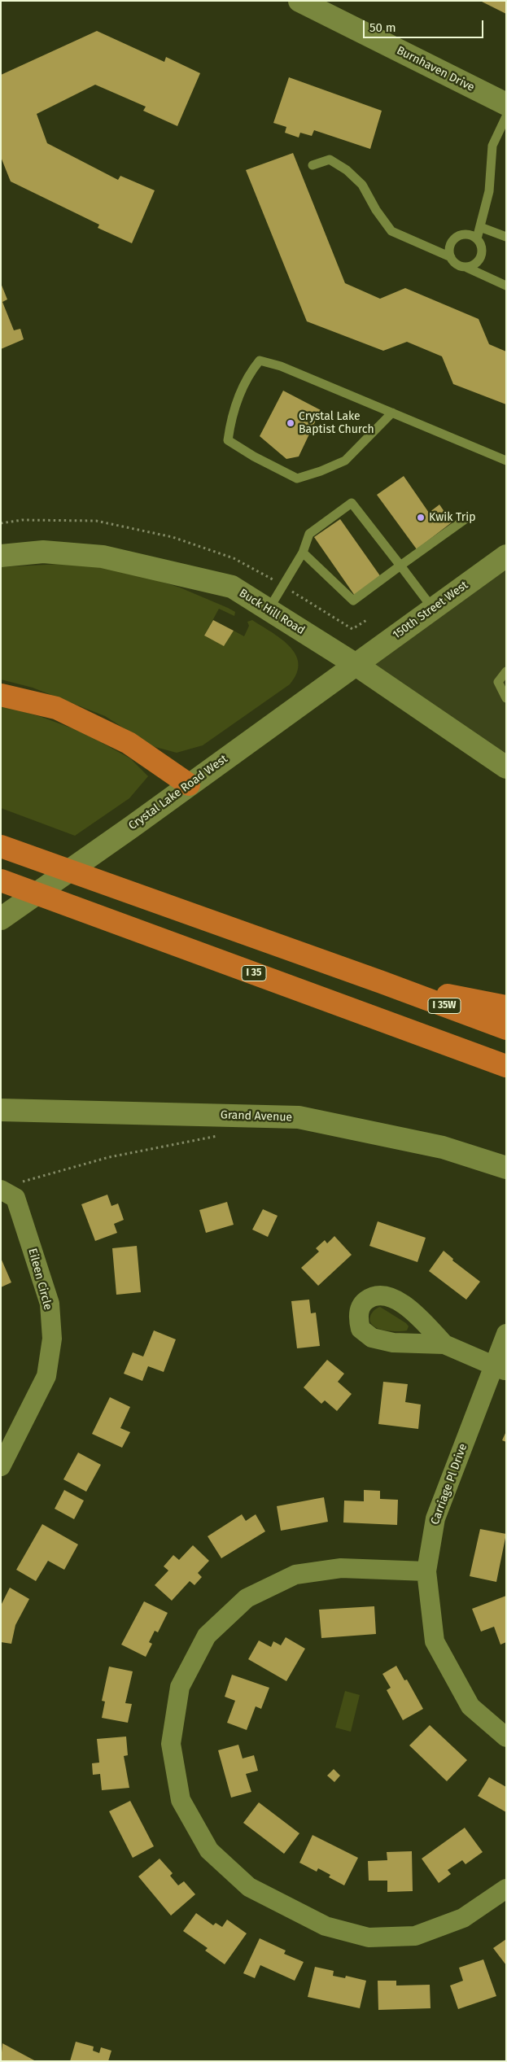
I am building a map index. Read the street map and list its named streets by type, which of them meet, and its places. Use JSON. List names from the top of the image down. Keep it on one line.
{"streets":{"highway":["I 35","I 35W"],"street":["Burnhaven Drive","150th Street West","Buck Hill Road","Crystal Lake Road West","Grand Avenue","Eileen Circle","Carriage Pl Drive"]},"crossings":[["150th Street West","Buck Hill Road"],["150th Street West","Crystal Lake Road West"],["Buck Hill Road","Crystal Lake Road West"]],"places":["Crystal Lake Baptist Church","Kwik Trip"],"scale_bar":"50 m"}
